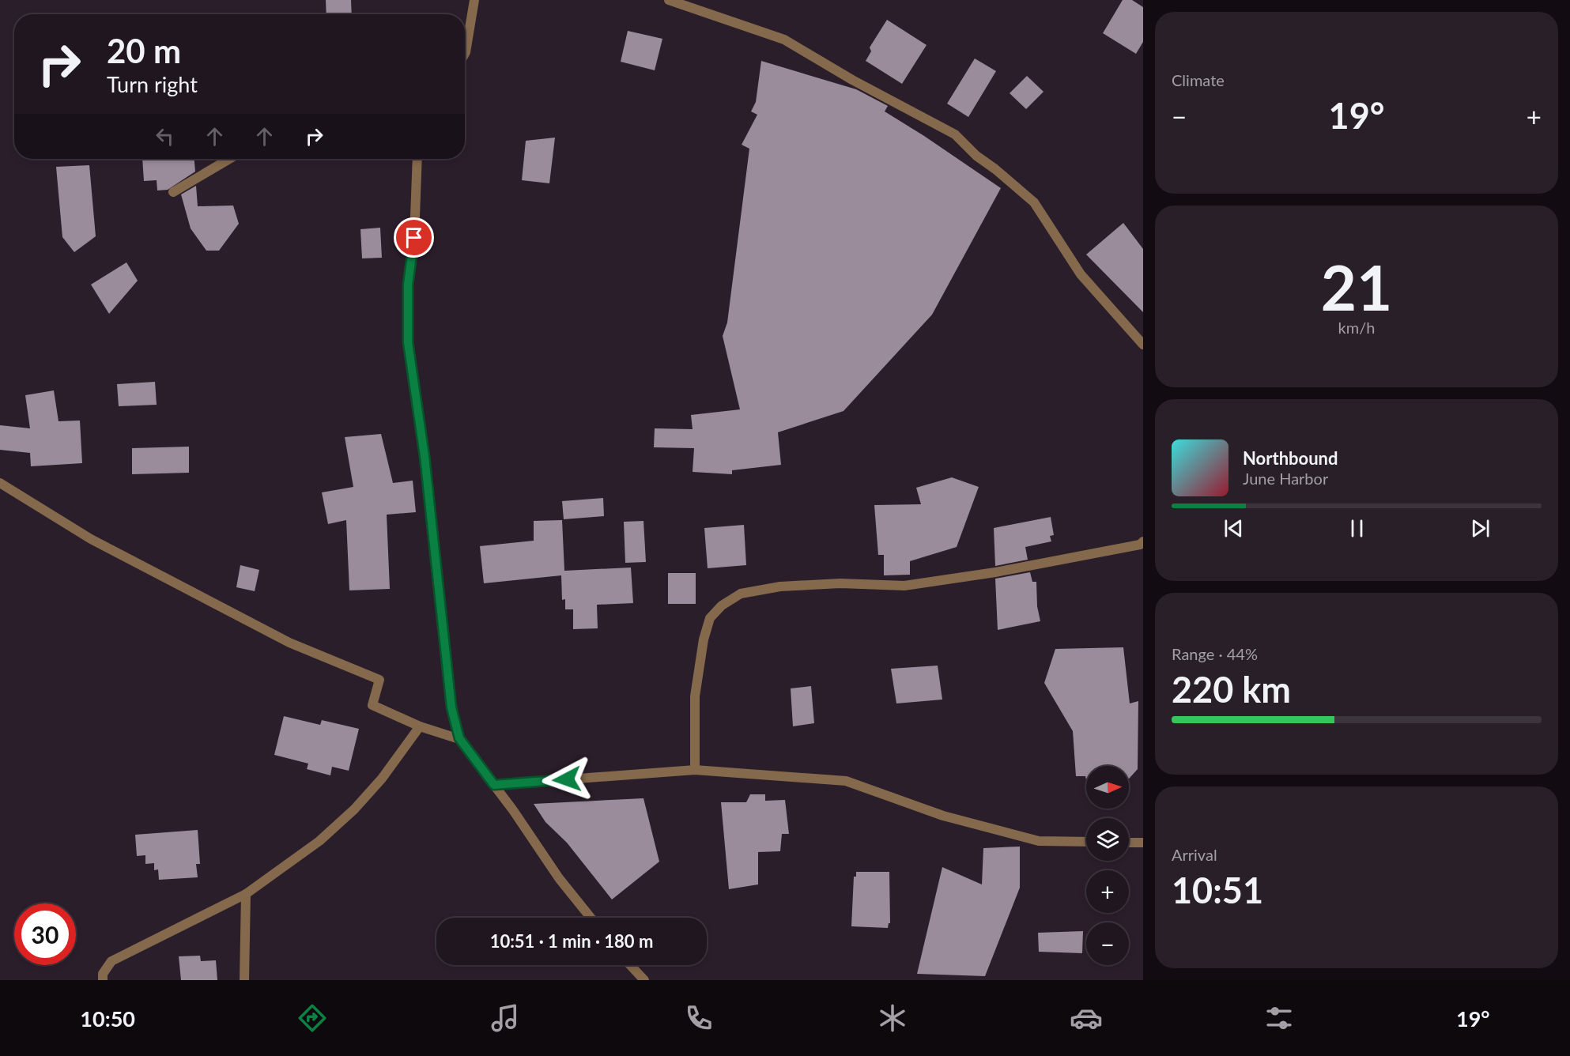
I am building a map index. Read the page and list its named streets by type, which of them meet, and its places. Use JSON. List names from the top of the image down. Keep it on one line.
{"north":"right","page":{"tile":["Climate",["21","km/h"],["Range · 44%","220 km"],["Arrival","10:51"]],"turn":["20 m","Turn right"],"heat":["−","19°","+"],"song":["Northbound","June Harbor"],"map_buttons":["+","−"],"limit":"30","trip":"10:51 · 1 min · 180 m","tabs":["10:50","19°"]}}
